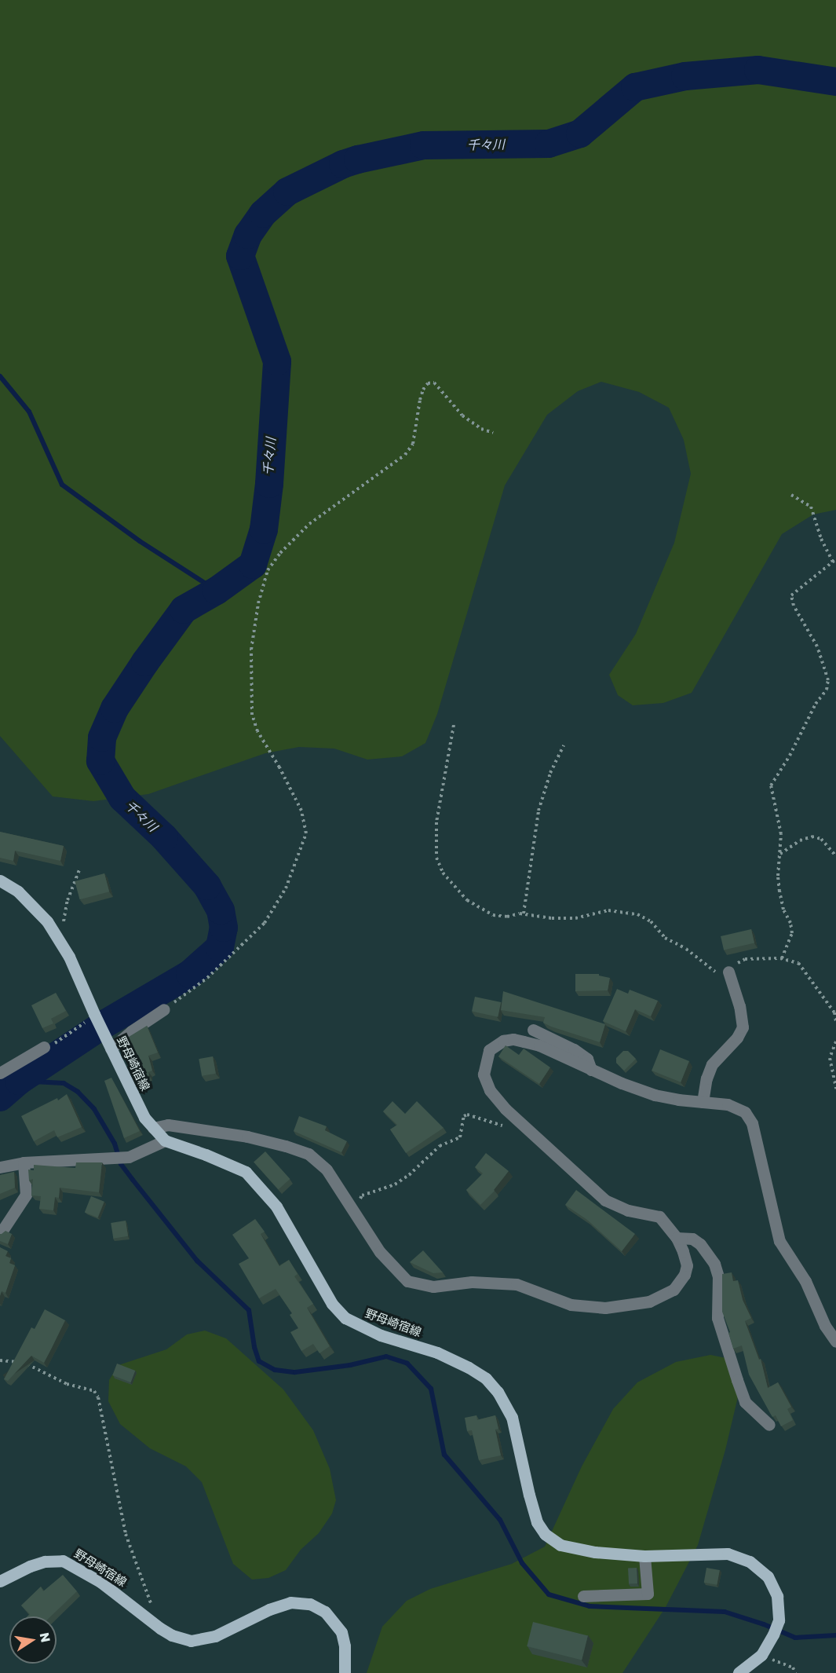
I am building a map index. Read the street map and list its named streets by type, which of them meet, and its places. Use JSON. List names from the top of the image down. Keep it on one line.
{"streets":{"main road":["野母崎宿線"]},"water":["千々川"],"north":"right"}
